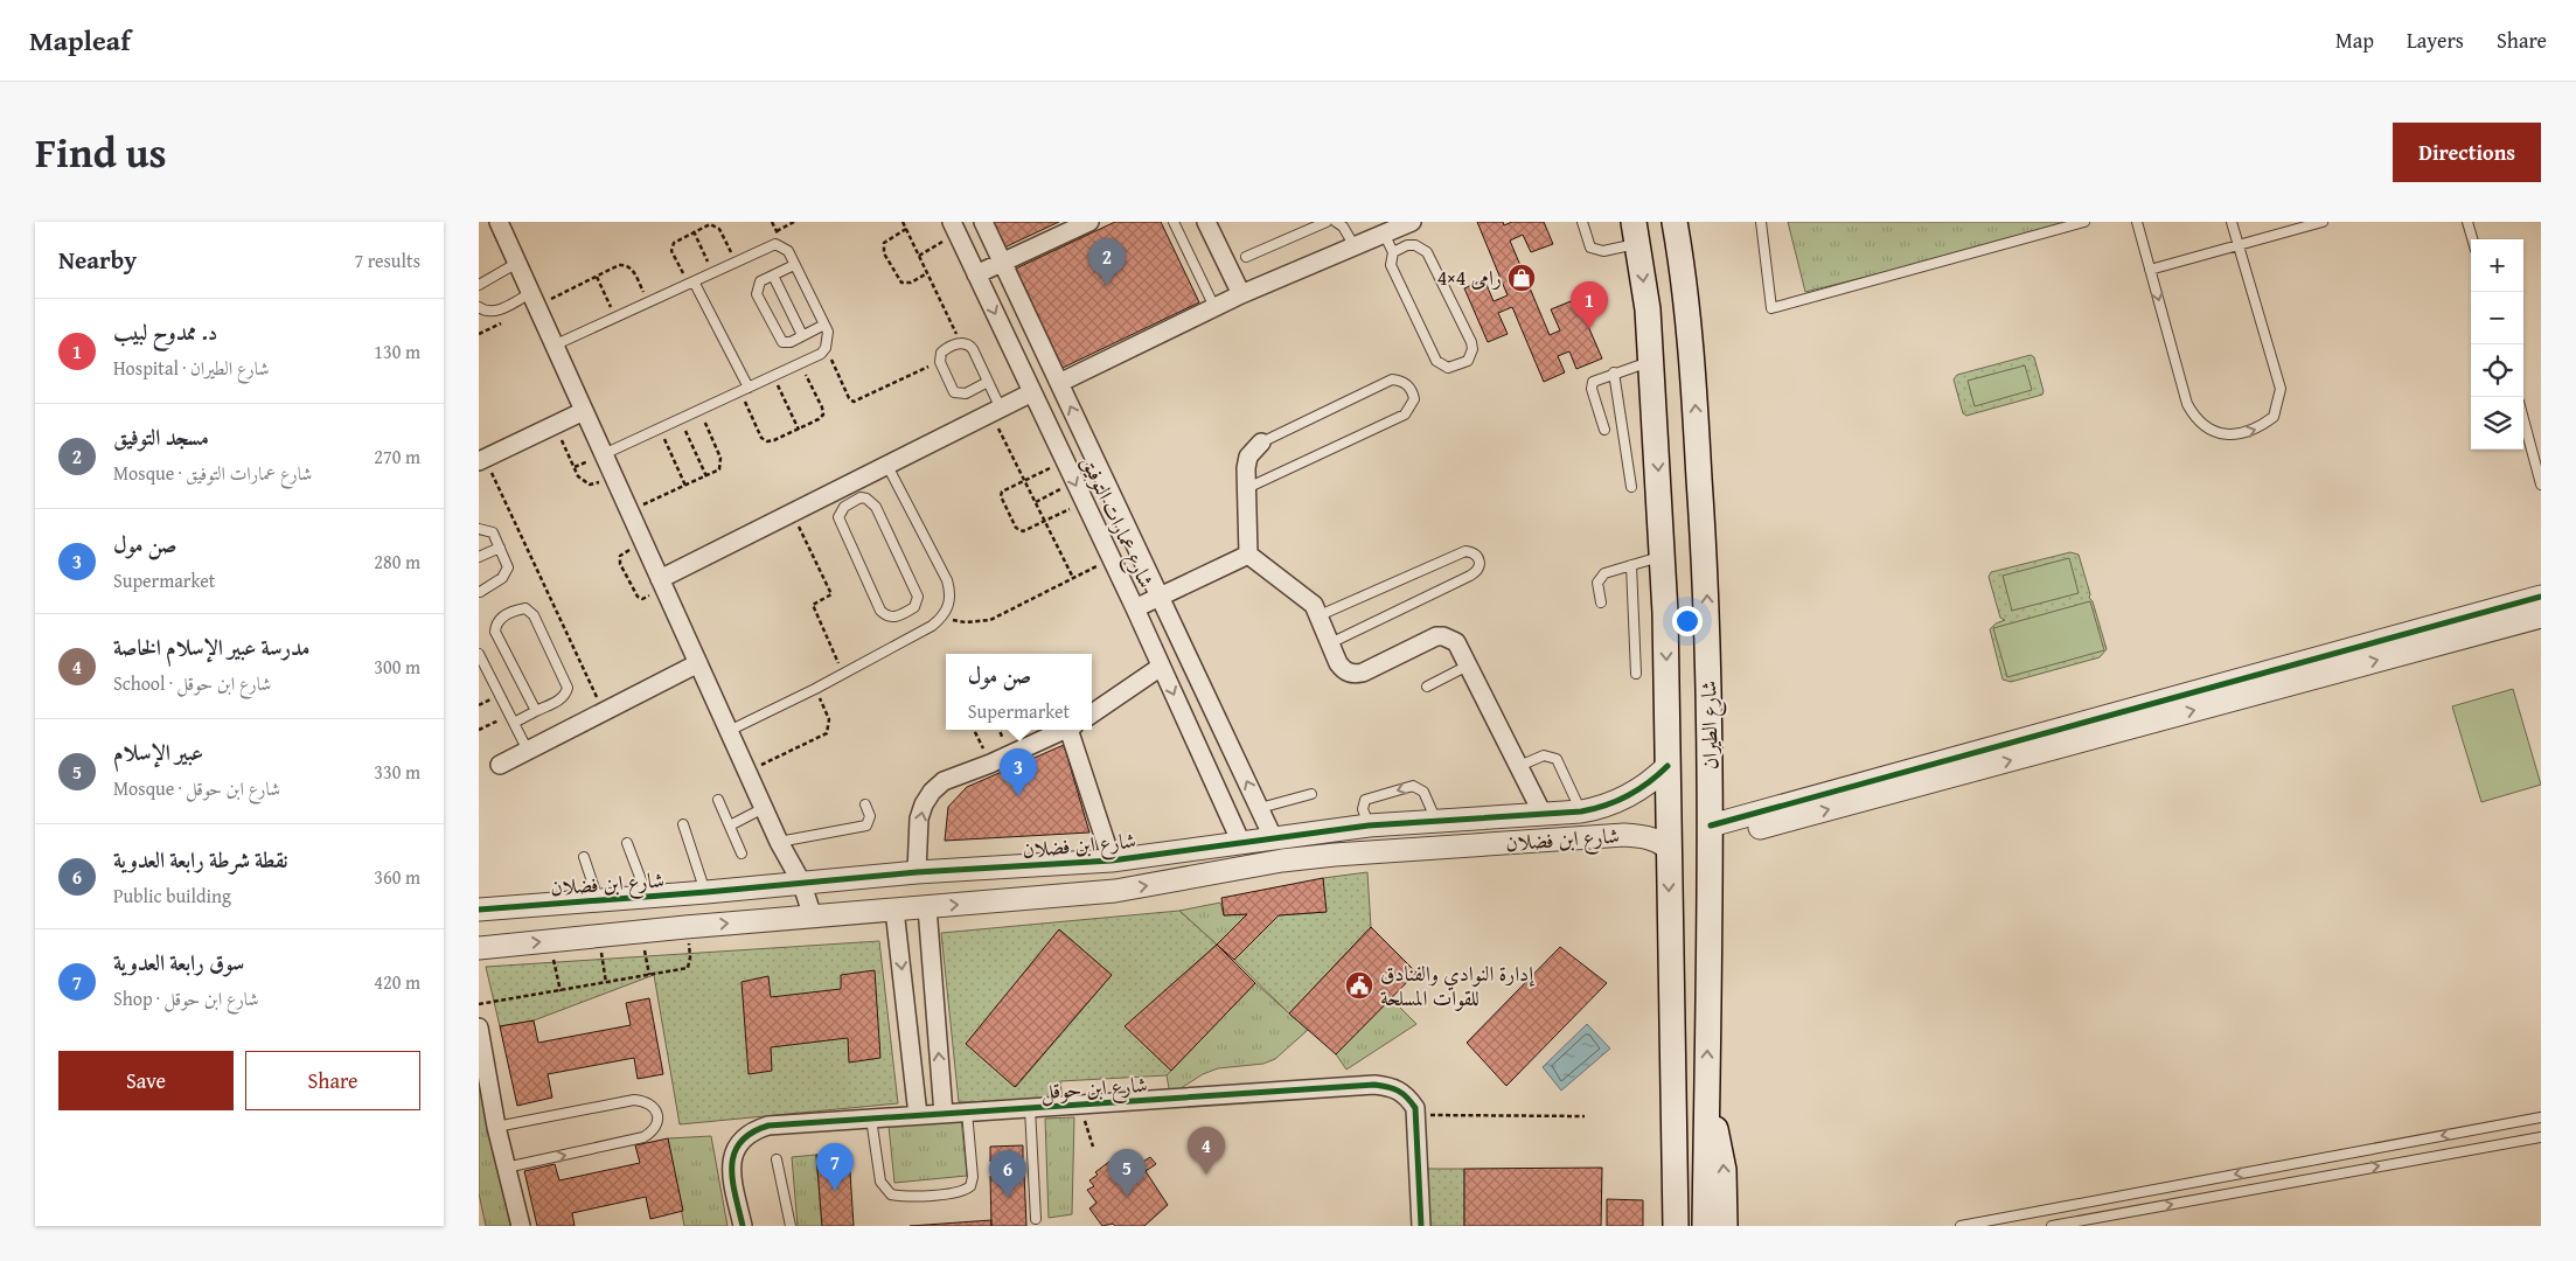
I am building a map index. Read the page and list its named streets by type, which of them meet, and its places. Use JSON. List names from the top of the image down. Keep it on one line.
{"streets":{"main road":["شارع الطيران"],"street":["شارع عمارات التوفيق","شارع ابن فضلان","شارع ابن حوقل"]},"crossings":[["شارع عمارات التوفيق","شارع ابن فضلان"],["شارع الطيران","شارع ابن فضلان"]],"places":{"shop":["رامى 4×4"],"public building":["إدارة النوادي والفنادق للقوات المسلحة"]},"page":{"header":"Mapleaf","nav":["Map","Layers","Share"],"title":"Find us","buttons":["Directions",["Save","Share"]],"heading":["Nearby","7 results"],"pins":["2","1","3","4","7","5","6"],"map_buttons":["+","−"],"list":[{"mark":"1","name":"د. ممدوح لبيب","note":"Hospital · شارع الطيران","value":"130 m"},{"mark":"2","name":"مسجد التوفيق","note":"Mosque · شارع عمارات التوفيق","value":"270 m"},{"mark":"3","name":"صن مول","note":"Supermarket","value":"280 m"},{"mark":"4","name":"مدرسة عبير الإسلام الخاصة","note":"School · شارع ابن حوقل","value":"300 m"},{"mark":"5","name":"عبير الإسلام","note":"Mosque · شارع ابن حوقل","value":"330 m"},{"mark":"6","name":"نقطة شرطة رابعة العدوية","note":"Public building","value":"360 m"},{"mark":"7","name":"سوق رابعة العدوية","note":"Shop · شارع ابن حوقل","value":"420 m"}],"popup":["صن مول","Supermarket"]}}
